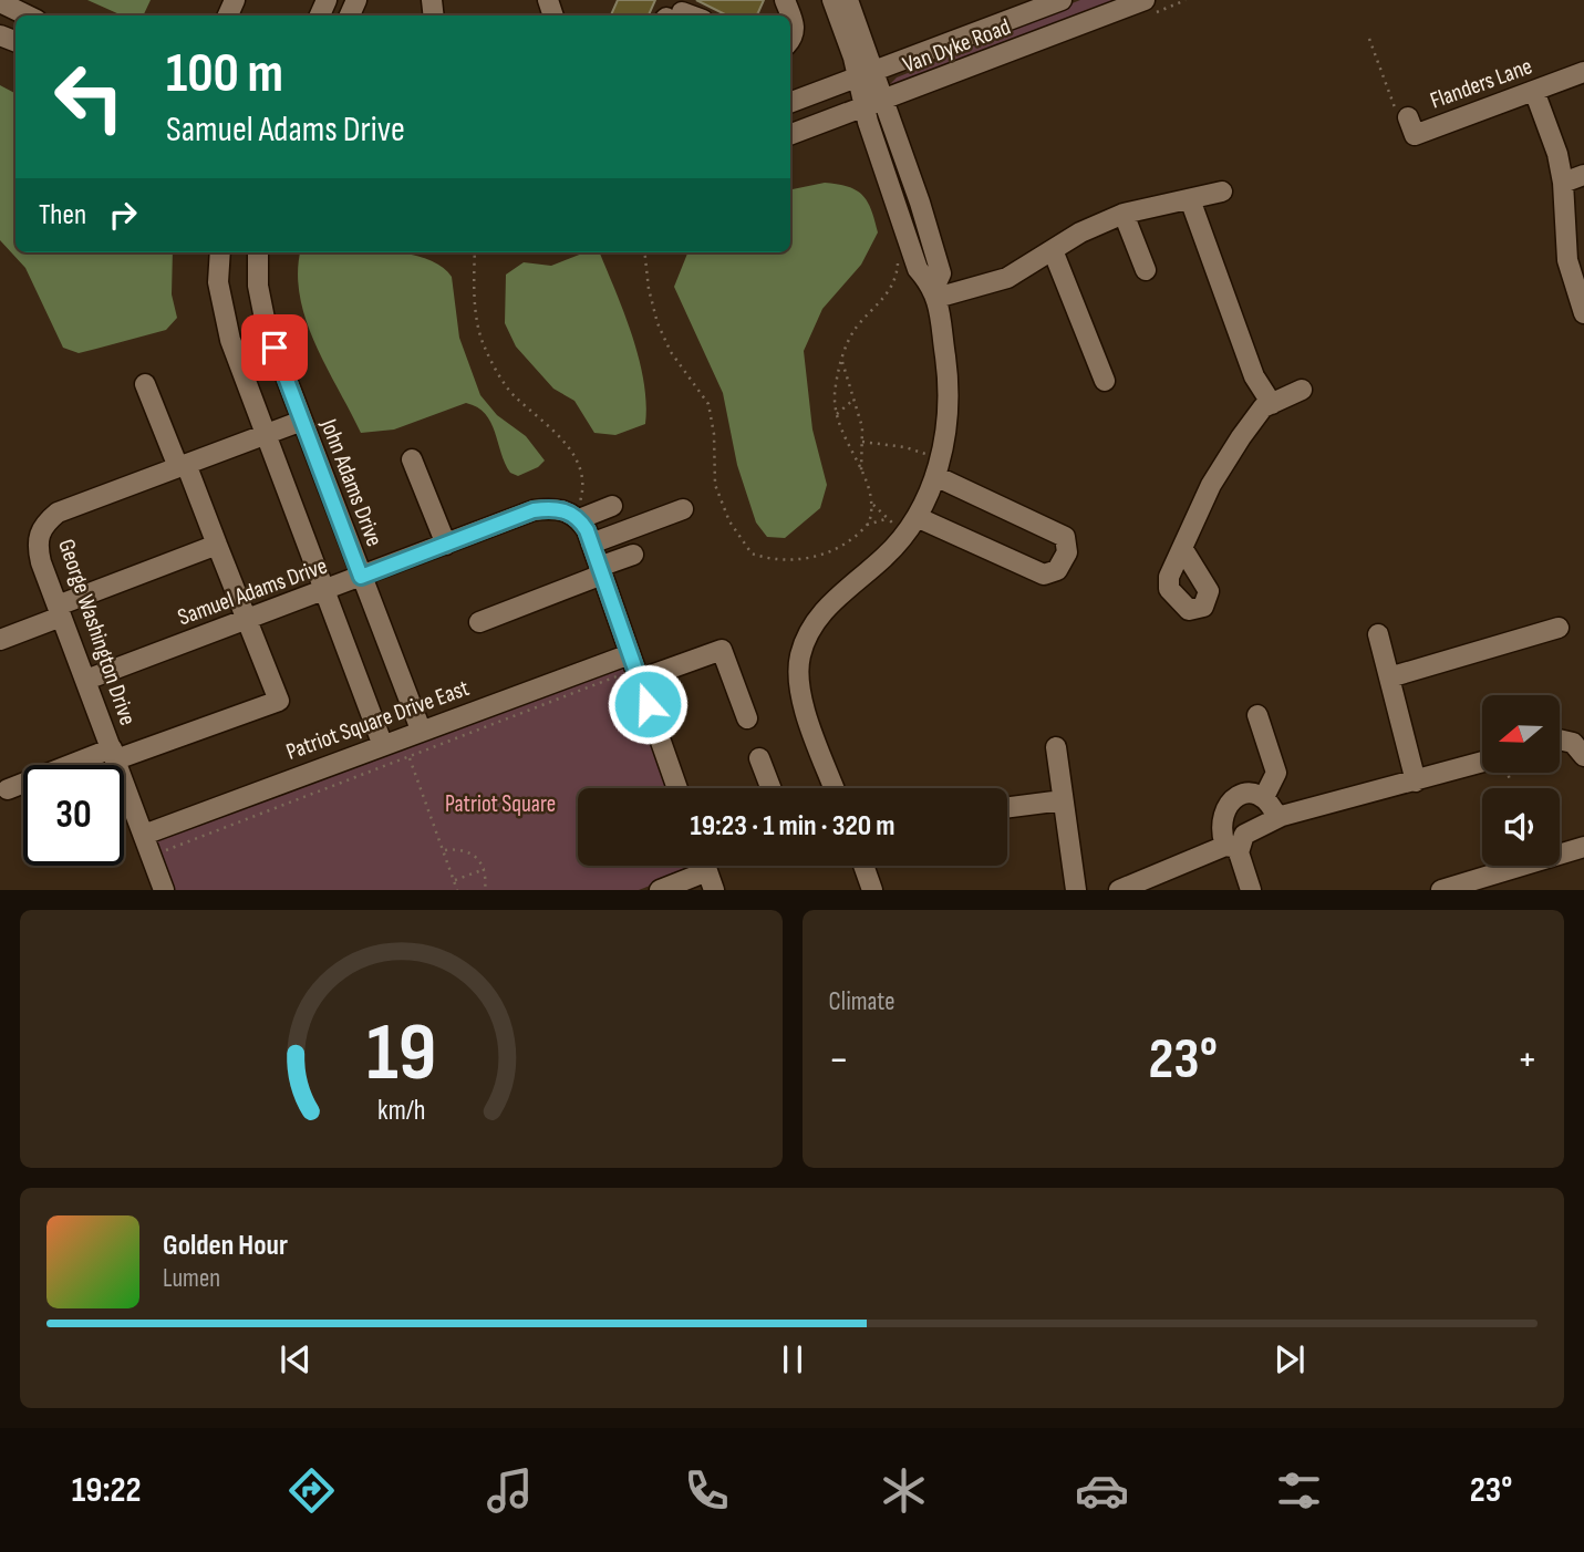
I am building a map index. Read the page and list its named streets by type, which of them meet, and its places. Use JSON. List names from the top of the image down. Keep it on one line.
{"streets":{"street":["Van Dyke Road","Flanders Lane","John Adams Drive","Samuel Adams Drive","George Washington Drive","Patriot Square Drive East"]},"crossings":[["John Adams Drive","Samuel Adams Drive"],["John Adams Drive","George Washington Drive"],["John Adams Drive","Patriot Square Drive East"],["Samuel Adams Drive","George Washington Drive"],["George Washington Drive","Patriot Square Drive East"]],"parks":["Patriot Square"],"north":"left","page":{"turn":["100 m","Samuel Adams Drive"],"then":"Then","limit":"30","trip":"19:23 · 1 min · 320 m","tile":"Climate","heat":["−","23°","+"],"song":["Golden Hour","Lumen"],"tabs":["19:22","23°"],"gauge":["19","km/h"]}}
